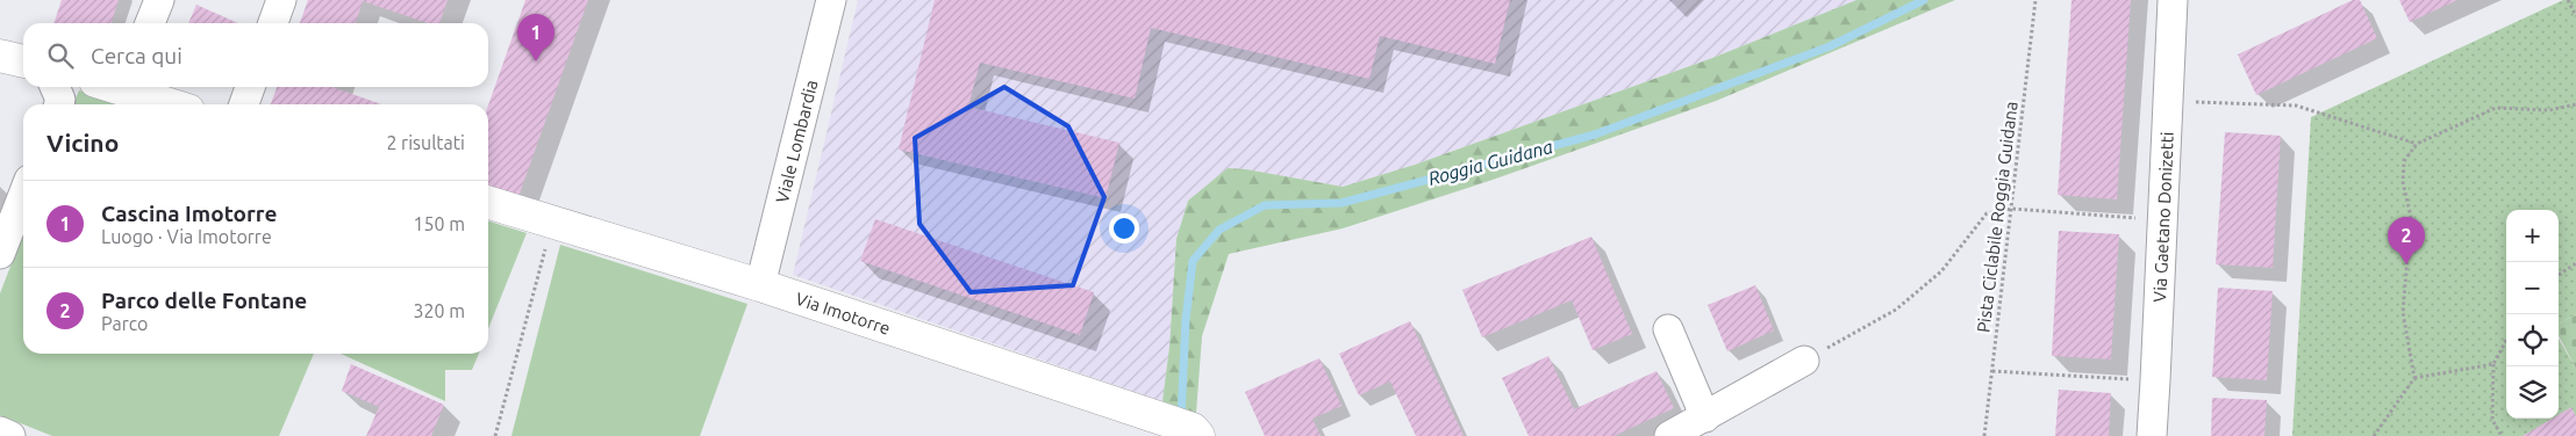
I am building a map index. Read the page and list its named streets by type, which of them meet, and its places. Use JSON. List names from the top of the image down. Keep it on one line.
{"streets":{"street":["Viale Lombardia","Via Gaetano Donizetti","Via Imotorre"],"path":["Pista Ciclabile Roggia Guidana"]},"crossings":[["Viale Lombardia","Via Imotorre"]],"water":["Roggia Guidana"],"page":{"pins":["1","2"],"search":"Cerca qui","heading":["Vicino","2 risultati"],"list":[{"mark":"1","name":"Cascina Imotorre","note":"Luogo · Via Imotorre","value":"150 m"},{"mark":"2","name":"Parco delle Fontane","note":"Parco","value":"320 m"}],"map_buttons":["+","−"]}}
